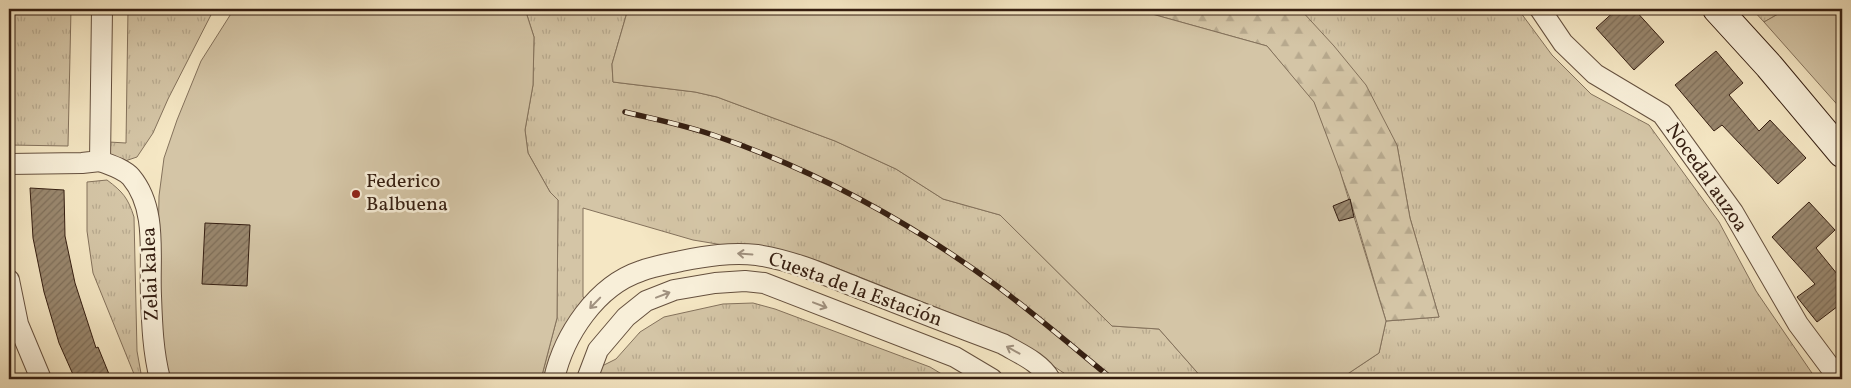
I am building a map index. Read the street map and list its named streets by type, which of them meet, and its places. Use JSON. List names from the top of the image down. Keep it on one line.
{"streets":{"street":["Nocedal auzoa","Zelai kalea","Cuesta de la Estación"]},"places":["Federico Balbuena"]}
